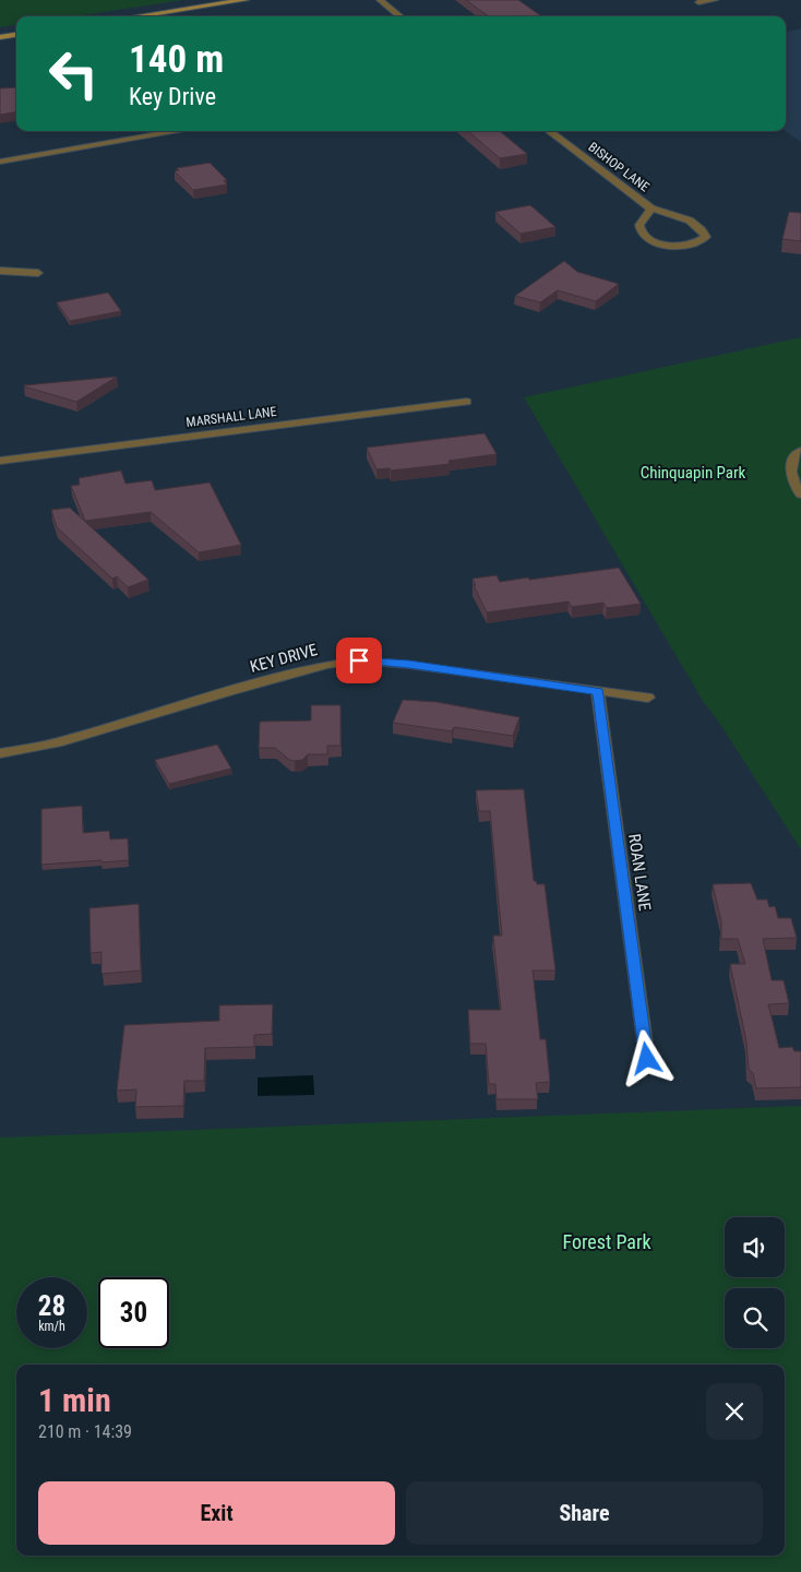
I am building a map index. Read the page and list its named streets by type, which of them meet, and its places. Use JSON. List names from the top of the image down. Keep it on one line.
{"streets":{"street":["BISHOP LANE","MARSHALL LANE","KEY DRIVE","ROAN LANE"]},"crossings":[["KEY DRIVE","ROAN LANE"]],"parks":["Chinquapin Park","Forest Park"],"page":{"turn":["140 m","Key Drive"],"speed":"28 km/h","limit":"30","heading":["1 min","210 m · 14:39"],"buttons":["Exit","Share"]}}
